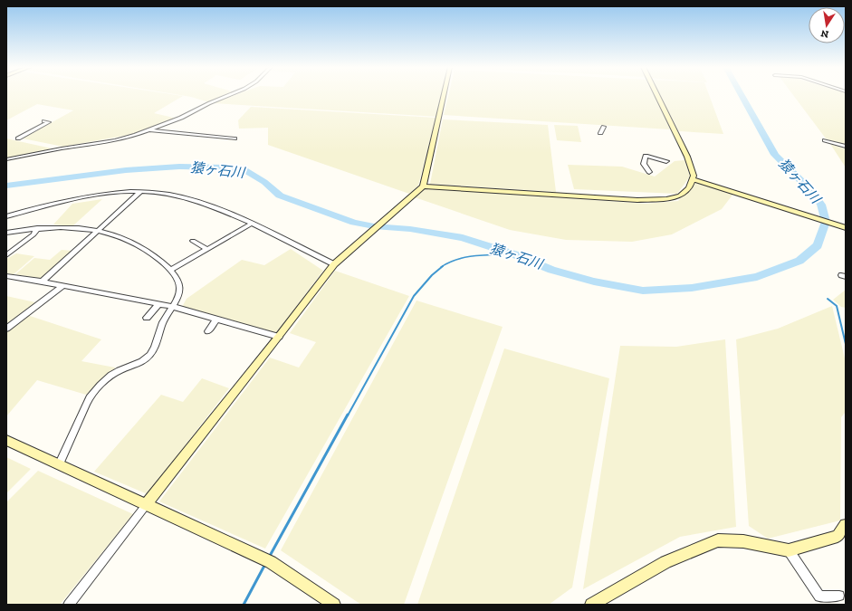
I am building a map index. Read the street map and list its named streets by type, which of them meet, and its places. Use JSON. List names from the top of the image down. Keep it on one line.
{"water":["猿ヶ石川"],"north":"bottom"}
